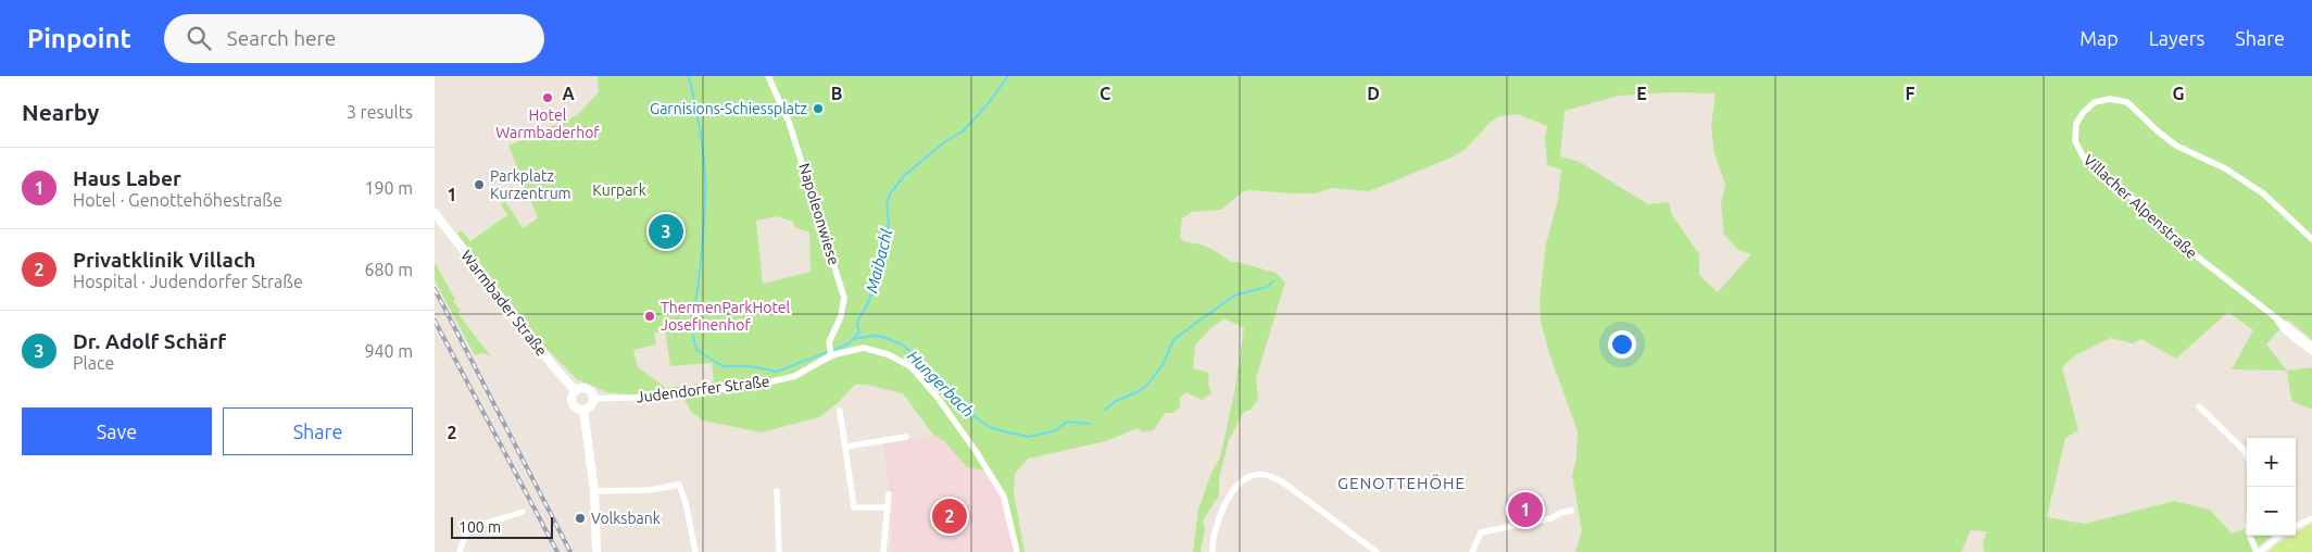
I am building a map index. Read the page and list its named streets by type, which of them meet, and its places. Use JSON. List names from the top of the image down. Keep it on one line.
{"streets":{"street":["Villacher Alpenstraße","Napoleonwiese","Warmbader Straße","Judendorfer Straße"]},"crossings":[["Napoleonwiese","Judendorfer Straße"],["Warmbader Straße","Judendorfer Straße"]],"districts":["GENOTTEHÖHE"],"water":["Maibachl","Hungerbach"],"parks":["Kurpark"],"places":["Hotel Warmbaderhof","Garnisions-Schiessplatz","Parkplatz Kurzentrum","ThermenParkHotel Josefinenhof","Volksbank"],"scale_bar":"100 m","page":{"header":"Pinpoint","search":"Search here","nav":["Map","Layers","Share"],"heading":["Nearby","3 results"],"list":[{"mark":"1","name":"Haus Laber","note":"Hotel · Genottehöhestraße","value":"190 m"},{"mark":"2","name":"Privatklinik Villach","note":"Hospital · Judendorfer Straße","value":"680 m"},{"mark":"3","name":"Dr. Adolf Schärf","note":"Place","value":"940 m"}],"pins":["3","1","2"],"buttons":["Save","Share"],"map_buttons":["+","−"],"scale":"100 m"},"grid":{"columns":["A","B","C","D","E","F","G"],"rows":["1","2"]}}
